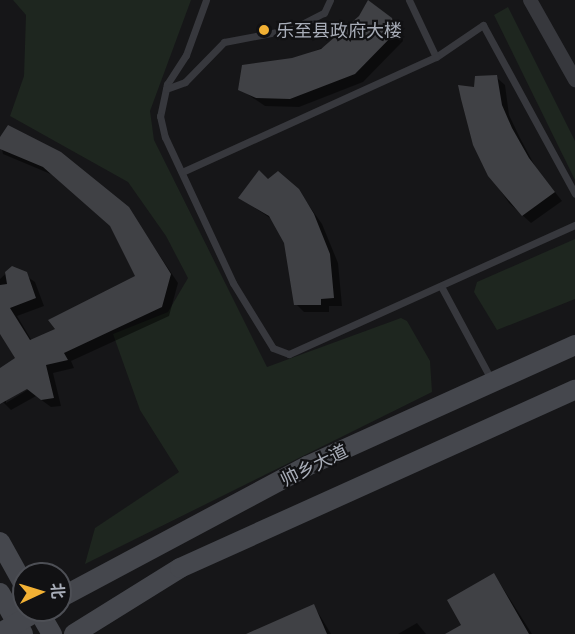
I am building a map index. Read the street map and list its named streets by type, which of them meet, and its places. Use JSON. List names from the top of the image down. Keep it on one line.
{"streets":{"main road":["帅乡大道"]},"places":["乐至县政府大楼"],"north":"right"}
